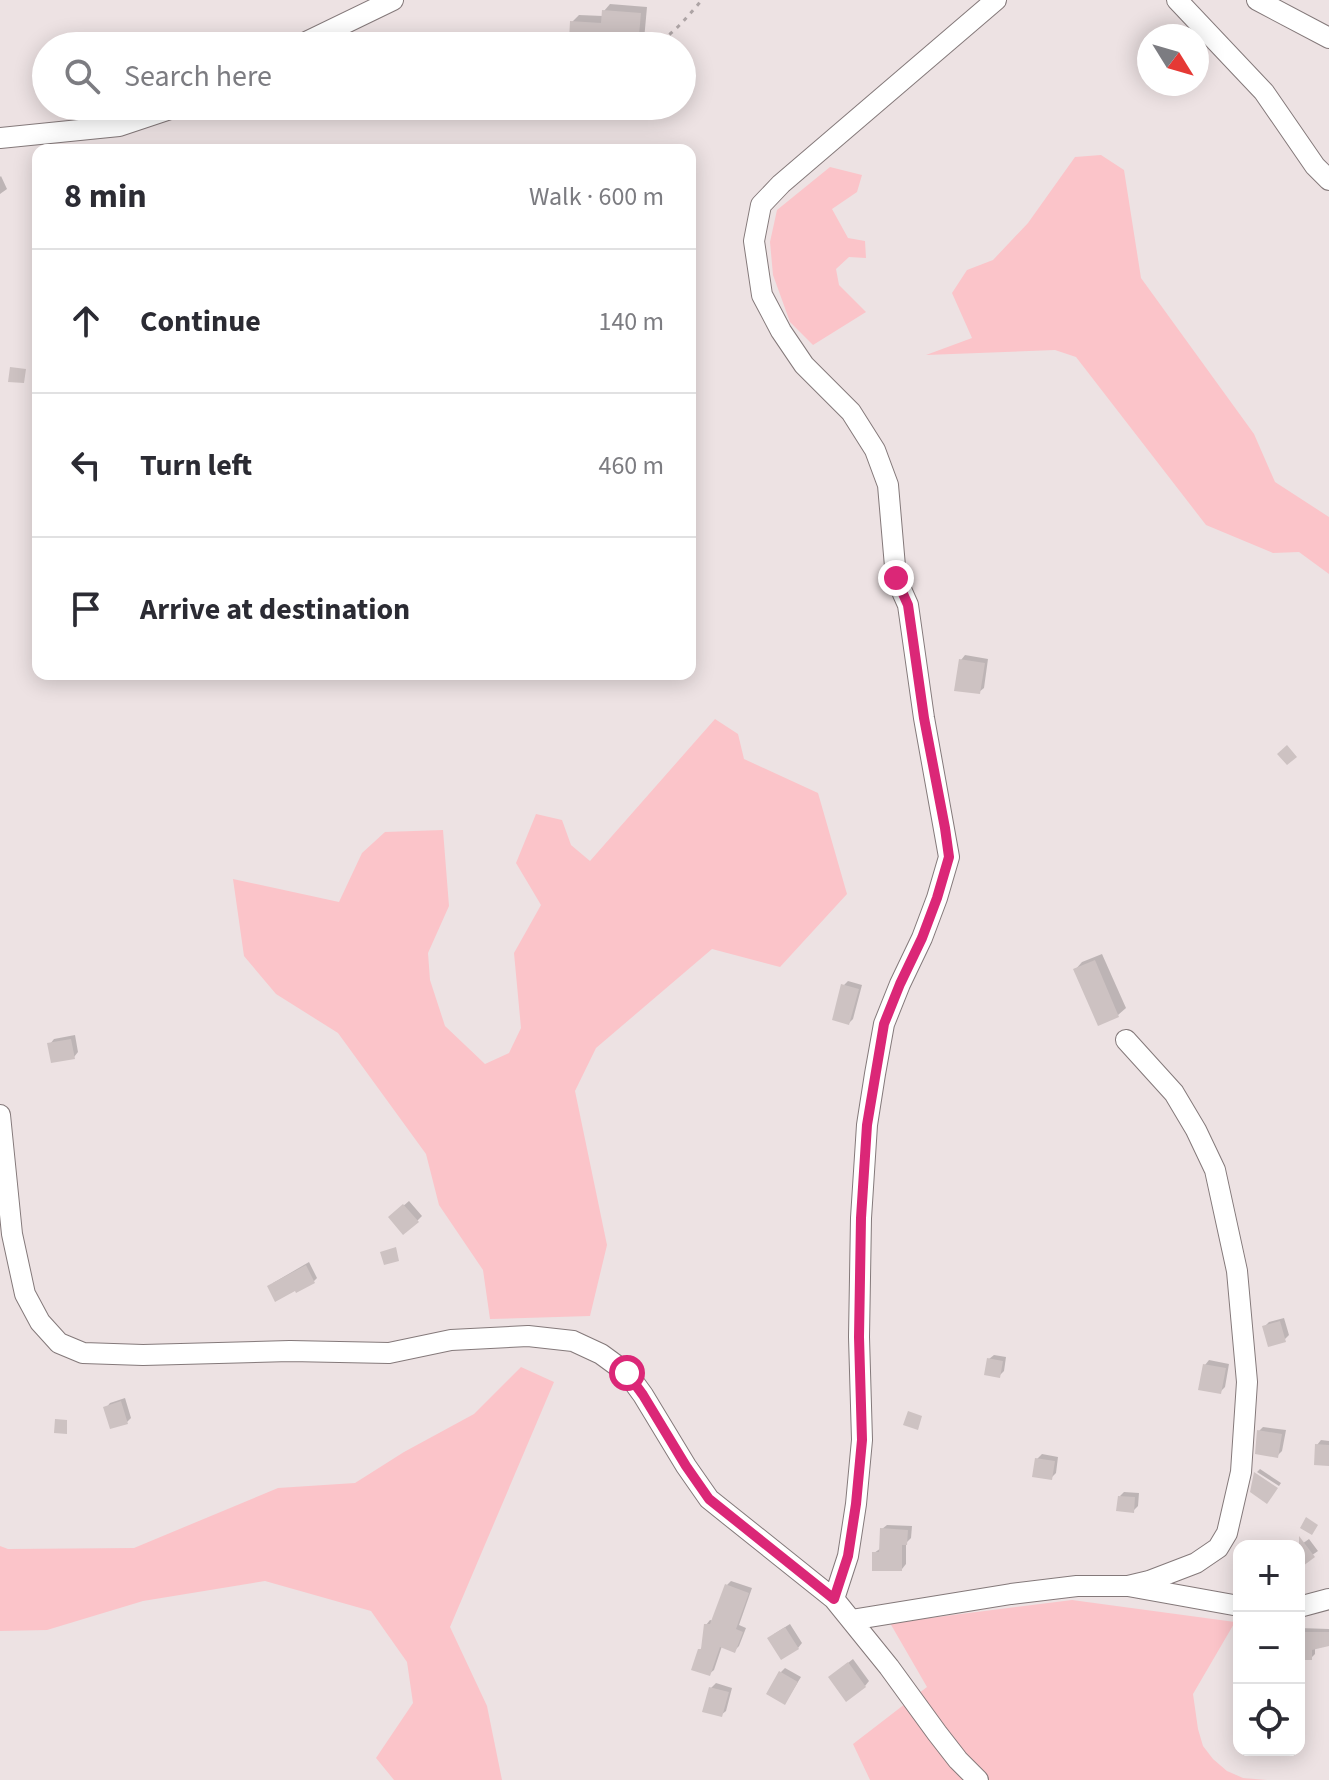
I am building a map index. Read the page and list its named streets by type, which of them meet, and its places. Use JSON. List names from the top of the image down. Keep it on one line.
{"north":"bottom right","page":{"search":"Search here","heading":["8 min","Walk · 600 m"],"list":[["Continue","140 m"],["Turn left","460 m"],"Arrive at destination"],"map_buttons":["+","−"]}}
